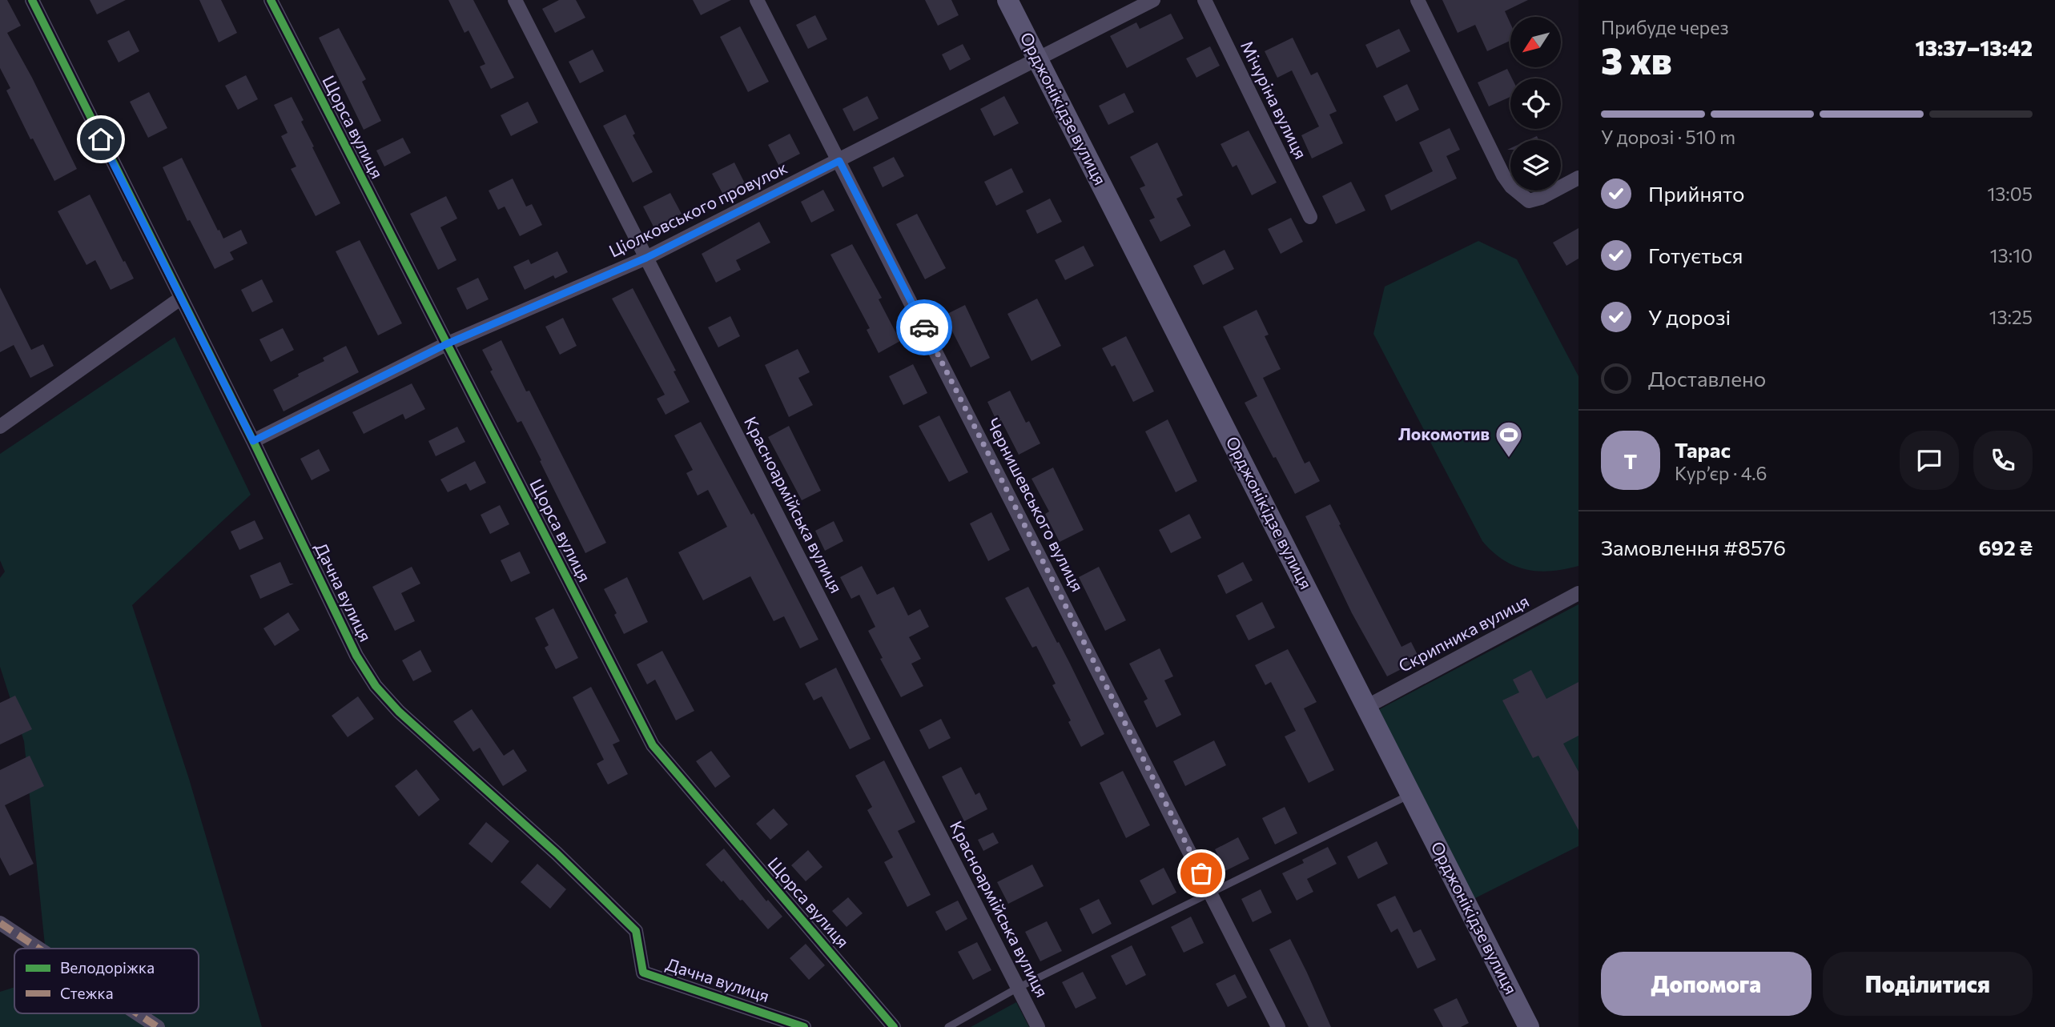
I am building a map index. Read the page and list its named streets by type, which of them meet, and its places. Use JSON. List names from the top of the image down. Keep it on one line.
{"streets":{"main road":["Орджонікідзе вулиця"],"street":["Мічуріна вулиця","Щорса вулиця","Ціолковського провулок","Красноармійська вулиця","Чернишевського вулиця","Дачна вулиця","Скрипника вулиця"]},"crossings":[["Орджонікідзе вулиця","Ціолковського провулок"],["Орджонікідзе вулиця","Скрипника вулиця"],["Щорса вулиця","Ціолковського провулок"],["Ціолковського провулок","Красноармійська вулиця"],["Ціолковського провулок","Чернишевського вулиця"],["Ціолковського провулок","Дачна вулиця"]],"places":{"sports":["Локомотив"]},"legend":["Велодоріжка","Стежка"],"north":"bottom left","page":{"heading":["3 хв","Прибуде через","13:37–13:42"],"panel":["Тарас","Кур’єр · 4.6","Замовлення #8576","692 ₴"],"bar":"У дорозі · 510 m","list":[["Прийнято","13:05"],["Готується","13:10"],["У дорозі","13:25"],"Доставлено"],"round":"Т","buttons":["Допомога","Поділитися"]}}
